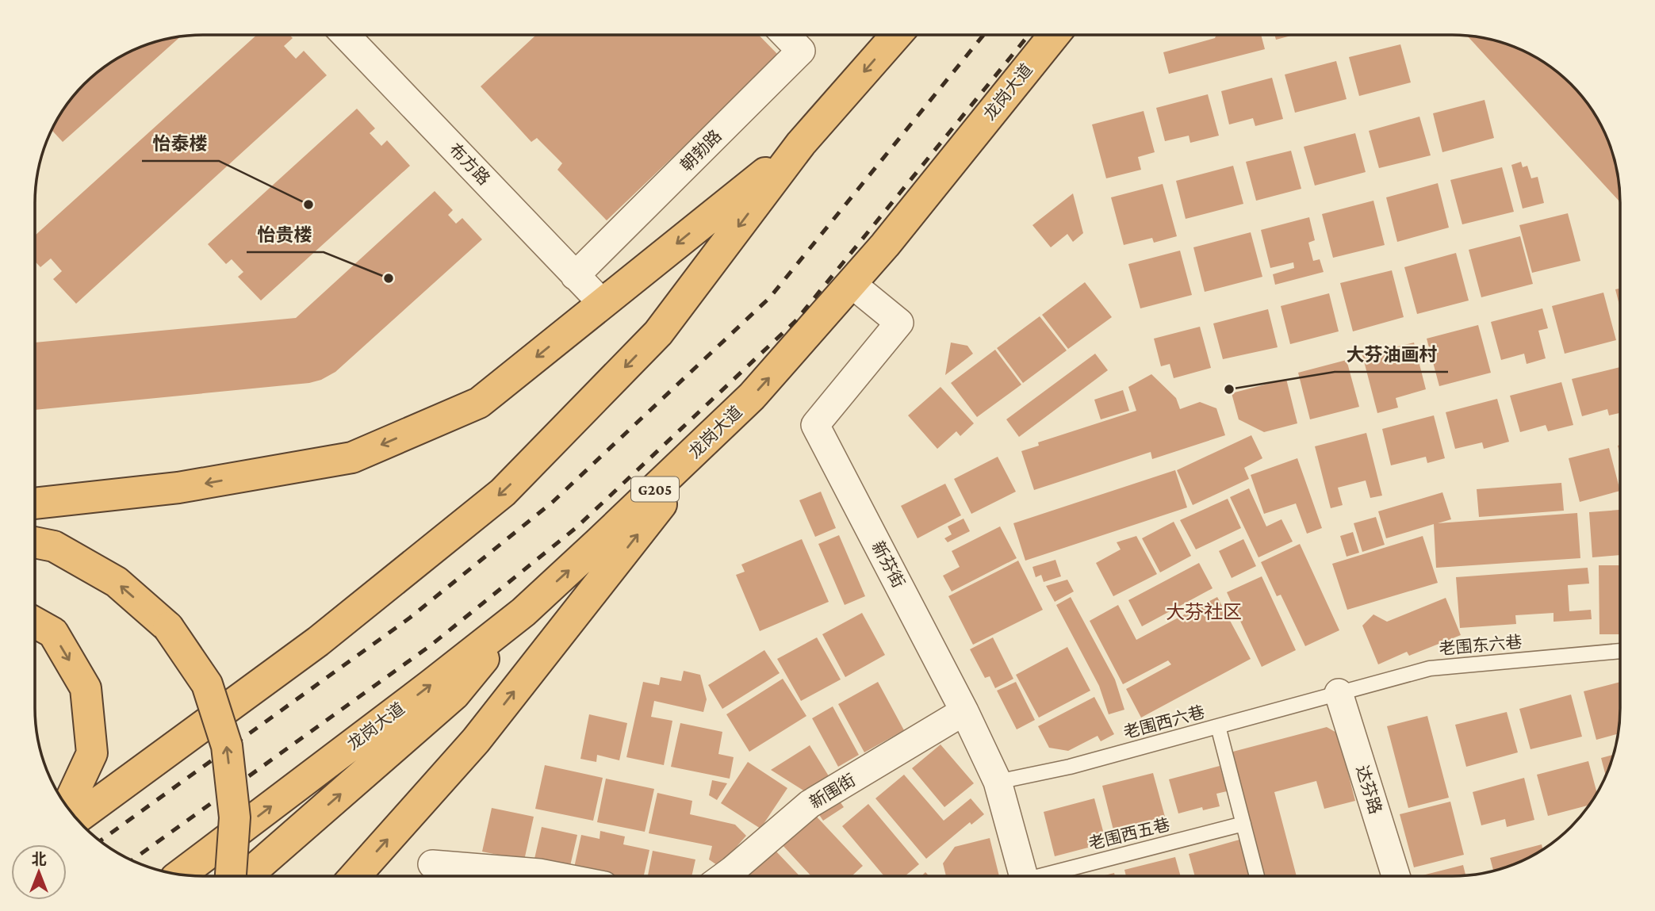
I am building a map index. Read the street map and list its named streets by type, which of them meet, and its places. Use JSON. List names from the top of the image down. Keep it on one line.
{"streets":{"highway":["龙岗大道","G205"],"street":["朝勃路","布方路","新芬街","达芬路","新围街"],"lane":["老围东六巷","老围西六巷","老围西五巷"]},"crossings":[["龙岗大道","新芬街"],["朝勃路","布方路"],["新芬街","老围西六巷"],["新芬街","新围街"],["老围东六巷","老围西六巷"],["老围东六巷","达芬路"],["老围西六巷","达芬路"]],"districts":["大芬社区"],"places":["怡泰楼","怡贵楼","大芬油画村"],"north":"top"}
